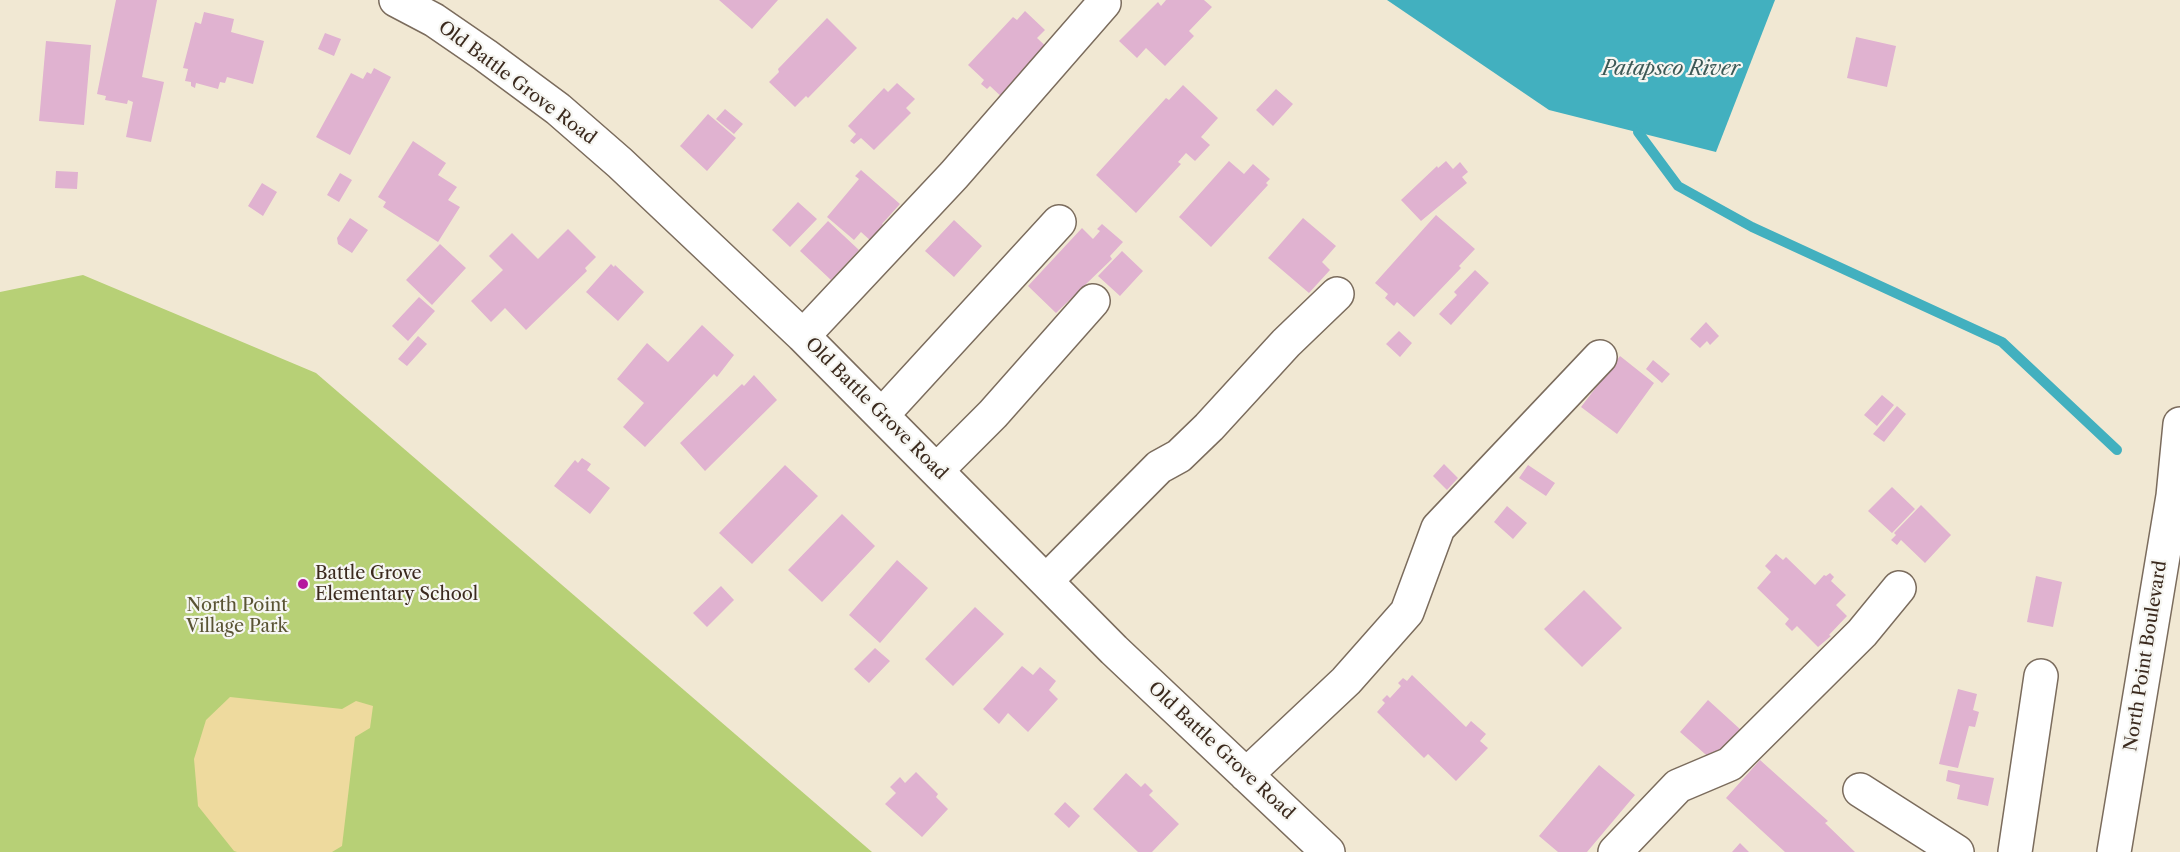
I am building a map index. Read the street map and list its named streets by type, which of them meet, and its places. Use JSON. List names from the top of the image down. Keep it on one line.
{"streets":{"street":["Old Battle Grove Road","North Point Boulevard"]},"water":["Patapsco River"],"parks":["North Point Village Park"],"places":["Battle Grove Elementary School"]}
